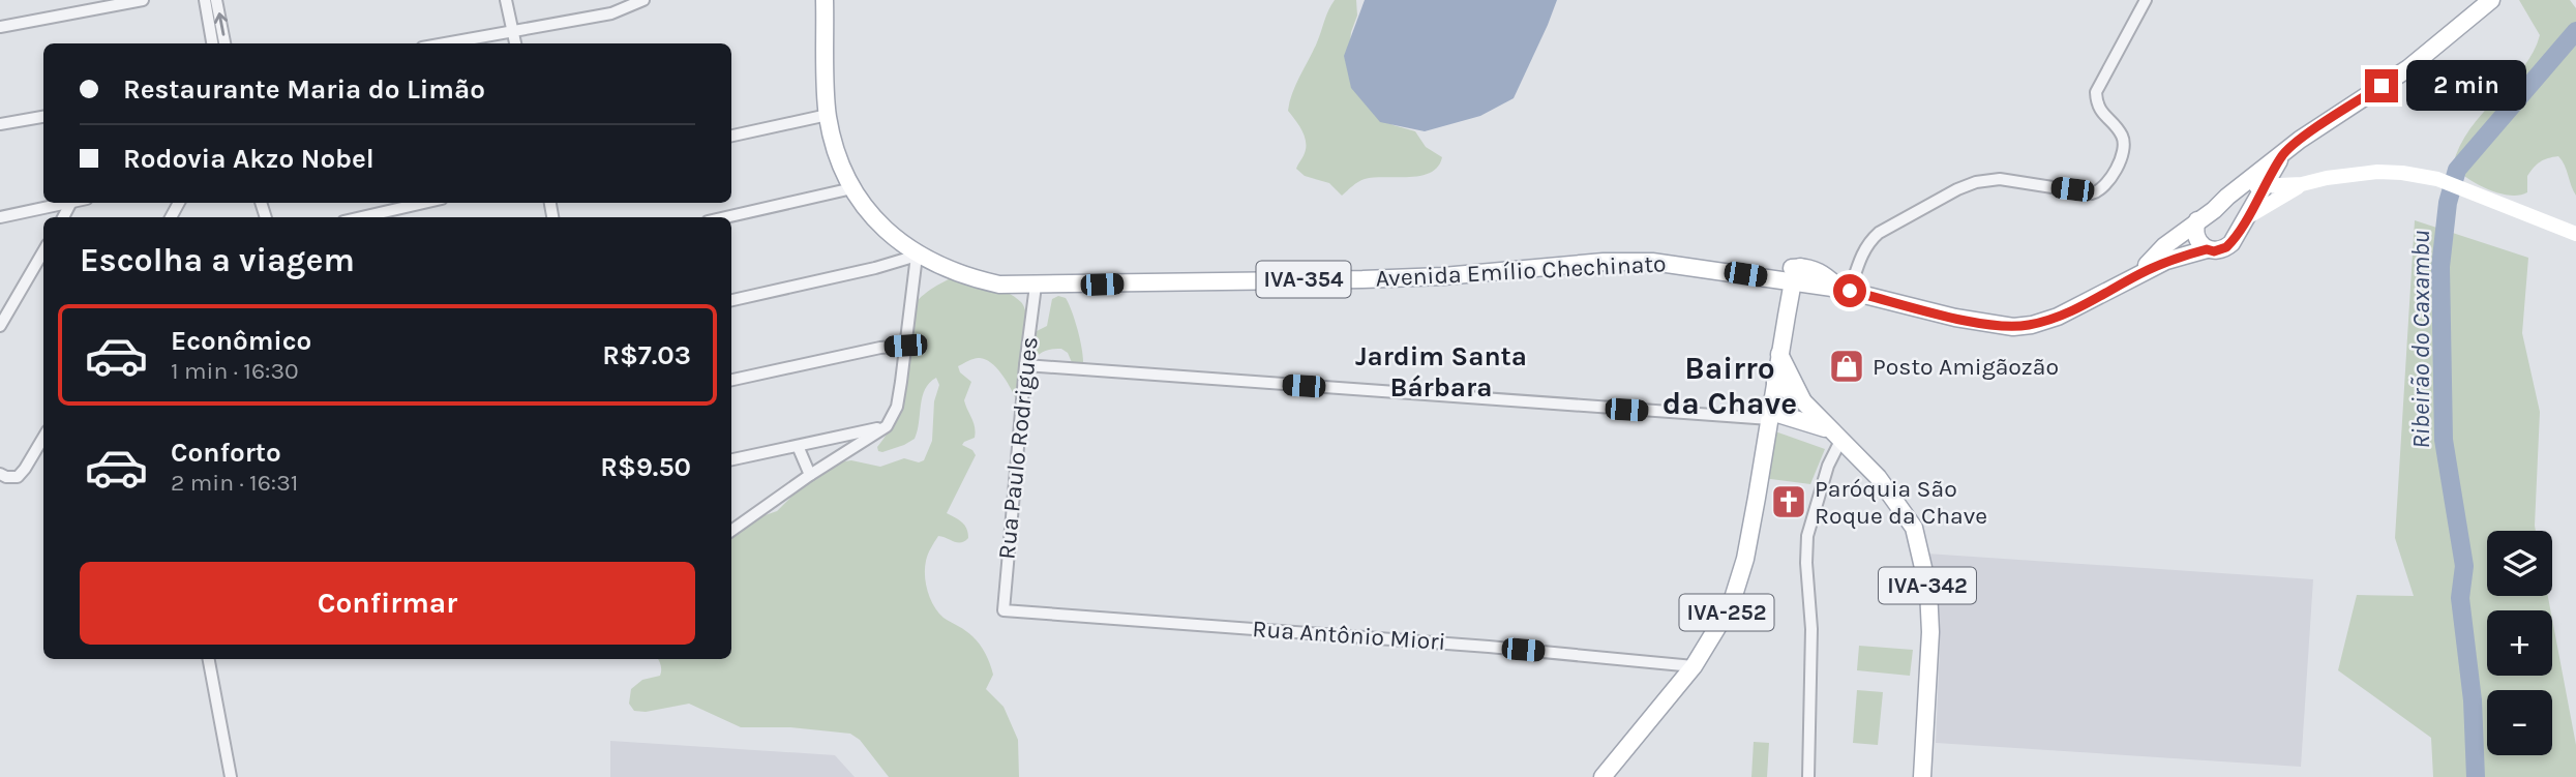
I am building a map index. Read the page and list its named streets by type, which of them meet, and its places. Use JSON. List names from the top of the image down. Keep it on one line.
{"streets":{"main road":["Avenida Emílio Chechinato","IVA-354","IVA-342","IVA-252"],"street":["Rua Paulo Rodrigues","Rua Antônio Miori"]},"crossings":[["Avenida Emílio Chechinato","Rua Paulo Rodrigues"],["Avenida Emílio Chechinato","IVA-252"],["Rua Paulo Rodrigues","Rua Antônio Miori"],["IVA-252","Rua Antônio Miori"]],"districts":["Jardim Santa Bárbara","Bairro da Chave"],"water":["Ribeirão do Caxambu"],"places":{"shop":["Posto Amigãozão"],"church":["Paróquia São Roque da Chave"]},"page":{"banner":["Restaurante Maria do Limão","Rodovia Akzo Nobel"],"bubble":"2 min","heading":"Escolha a viagem","list":[{"name":"Econômico","note":"1 min · 16:30","value":"R$7.03"},{"name":"Conforto","note":"2 min · 16:31","value":"R$9.50"}],"map_buttons":["+","−"],"buttons":"Confirmar"}}
